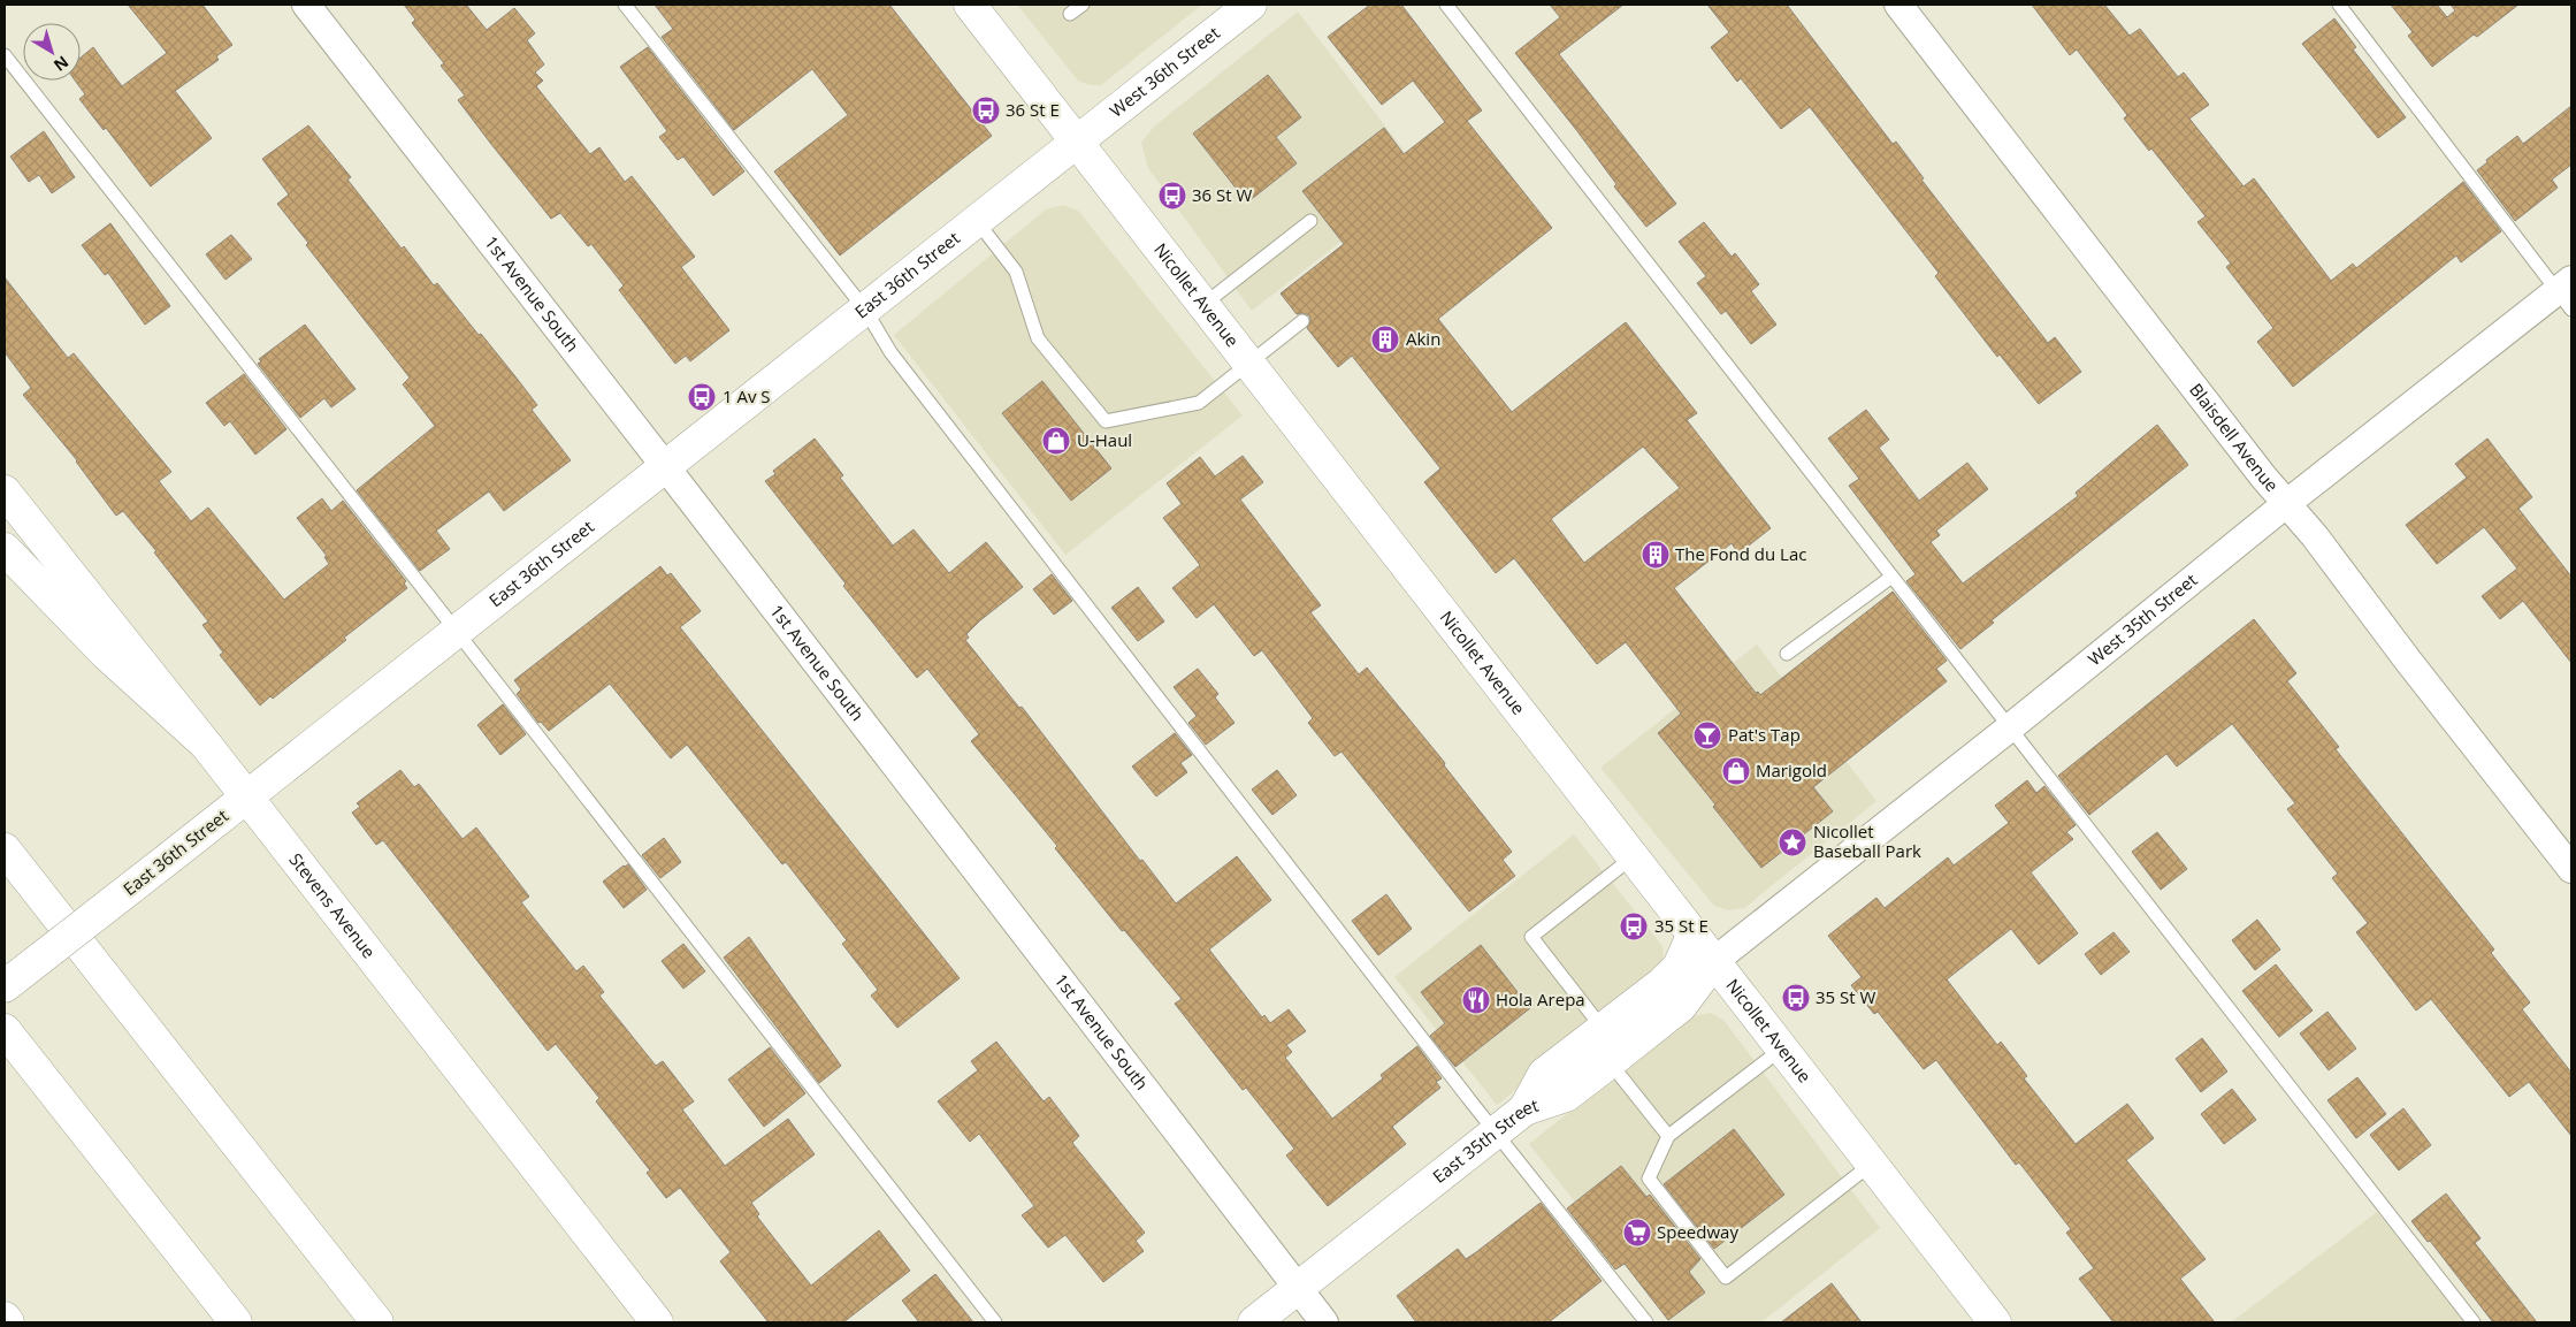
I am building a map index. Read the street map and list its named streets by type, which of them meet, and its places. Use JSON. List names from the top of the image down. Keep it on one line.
{"streets":{"main road":["West 36th Street","East 36th Street","Nicollet Avenue","Stevens Avenue","East 35th Street"],"street":["1st Avenue South","Blaisdell Avenue","West 35th Street"]},"crossings":[["West 36th Street","East 36th Street"],["West 36th Street","Nicollet Avenue"],["East 36th Street","1st Avenue South"],["East 36th Street","Nicollet Avenue"],["East 36th Street","Stevens Avenue"],["1st Avenue South","East 35th Street"],["Nicollet Avenue","West 35th Street"],["Nicollet Avenue","East 35th Street"],["Blaisdell Avenue","West 35th Street"],["West 35th Street","East 35th Street"]],"places":{"bus stop":["36 St E","36 St W","1 Av S","35 St E","35 St W"],"building":["Akin","The Fond du Lac"],"shop":["U-Haul","Marigold"],"bar":["Pat's Tap"],"place":["Nicollet Baseball Park"],"restaurant":["Hola Arepa"],"supermarket":["Speedway"]},"north":"bottom right"}
